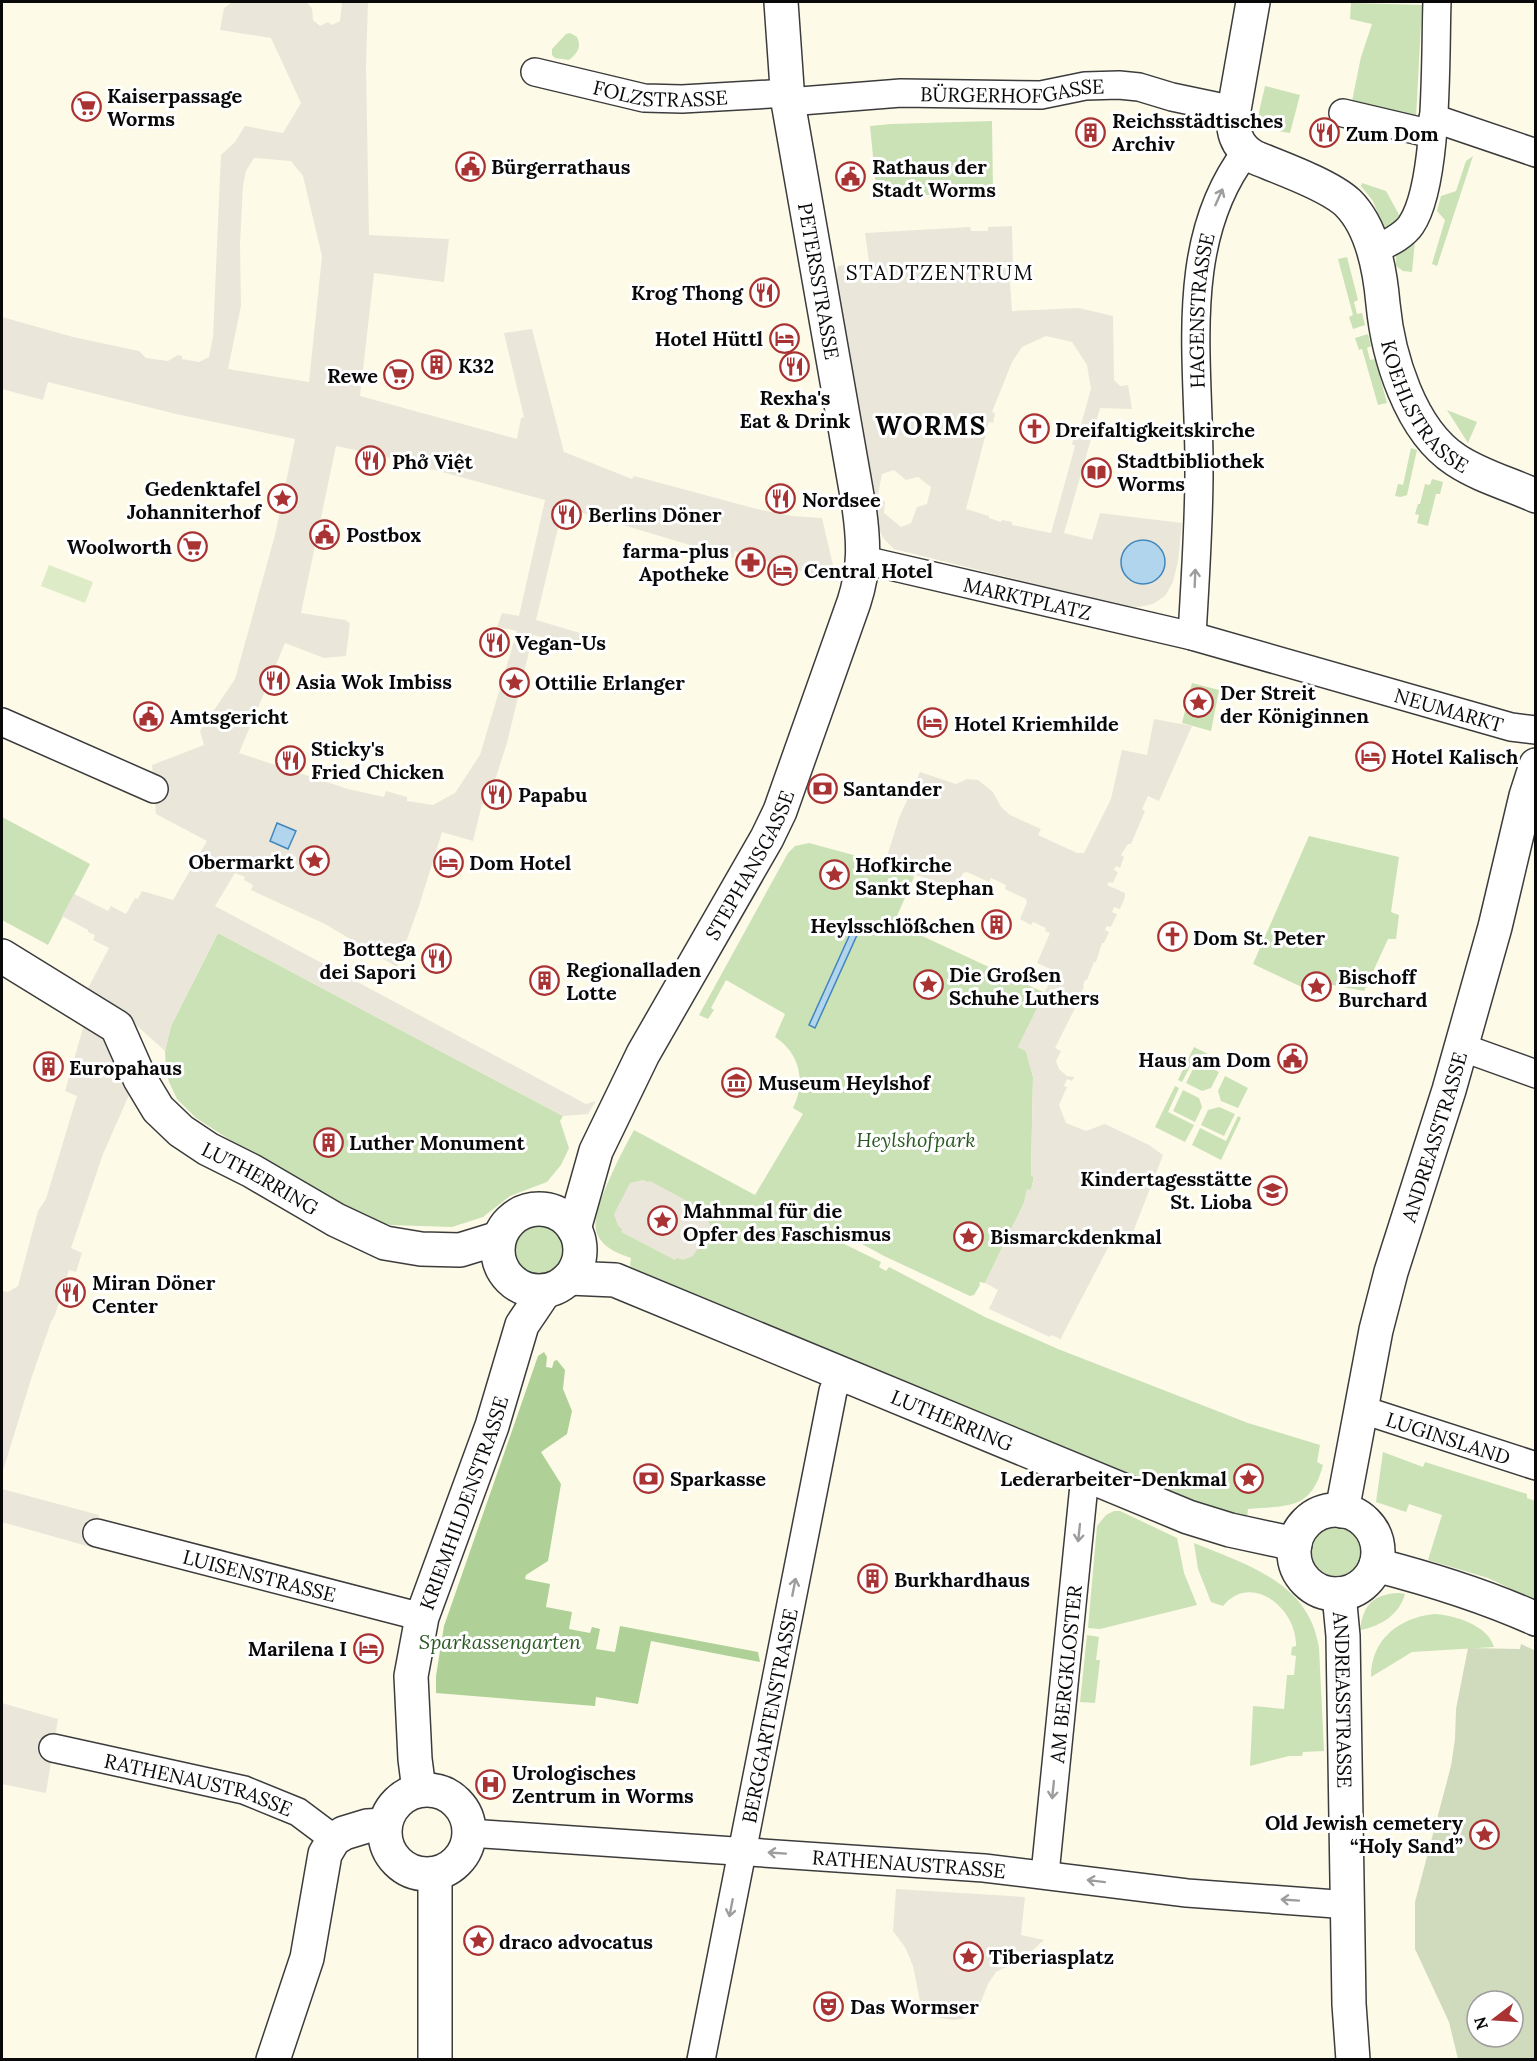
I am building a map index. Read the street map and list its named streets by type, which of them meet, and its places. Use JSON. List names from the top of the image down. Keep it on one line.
{"streets":{"street":["FOLZSTRASSE","BÜRGERHOFGASSE","PETERSSTRASSE","HAGENSTRASSE","KOEHLSTRASSE","MARKTPLATZ","NEUMARKT","STEPHANSGASSE","ANDREASSTRASSE","LUTHERRING","LUGINSLAND","KRIEMHILDENSTRASSE","LUISENSTRASSE","AM BERGKLOSTER","BERGGARTENSTRASSE","RATHENAUSTRASSE"]},"crossings":[["FOLZSTRASSE","BÜRGERHOFGASSE"],["FOLZSTRASSE","PETERSSTRASSE"],["BÜRGERHOFGASSE","PETERSSTRASSE"],["PETERSSTRASSE","MARKTPLATZ"],["PETERSSTRASSE","STEPHANSGASSE"],["HAGENSTRASSE","KOEHLSTRASSE"],["HAGENSTRASSE","MARKTPLATZ"],["HAGENSTRASSE","NEUMARKT"],["MARKTPLATZ","NEUMARKT"],["MARKTPLATZ","STEPHANSGASSE"],["STEPHANSGASSE","LUTHERRING"],["STEPHANSGASSE","KRIEMHILDENSTRASSE"],["ANDREASSTRASSE","LUTHERRING"],["ANDREASSTRASSE","LUGINSLAND"],["ANDREASSTRASSE","RATHENAUSTRASSE"],["LUTHERRING","KRIEMHILDENSTRASSE"],["LUTHERRING","AM BERGKLOSTER"],["LUTHERRING","BERGGARTENSTRASSE"],["KRIEMHILDENSTRASSE","LUISENSTRASSE"],["KRIEMHILDENSTRASSE","RATHENAUSTRASSE"],["AM BERGKLOSTER","RATHENAUSTRASSE"],["BERGGARTENSTRASSE","RATHENAUSTRASSE"]],"one_way":["HAGENSTRASSE","AM BERGKLOSTER","RATHENAUSTRASSE"],"districts":["STADTZENTRUM","WORMS"],"parks":["Heylshofpark","Sparkassengarten"],"places":{"supermarket":["Kaiserpassage Worms","Rewe","Woolworth"],"building":["Reichsstädtisches Archiv","K32","Heylsschlößchen","Regionalladen Lotte","Europahaus","Luther Monument","Burkhardhaus"],"restaurant":["Zum Dom","Krog Thong","Rexha's Eat & Drink","Phở Việt","Nordsee","Berlins Döner","Vegan-Us","Asia Wok Imbiss","Sticky's Fried Chicken","Papabu","Bottega dei Sapori","Miran Döner Center"],"public building":["Bürgerrathaus","Rathaus der Stadt Worms","Postbox","Amtsgericht","Haus am Dom"],"hotel":["Hotel Hüttl","Central Hotel","Hotel Kriemhilde","Hotel Kalisch","Dom Hotel","Marilena I"],"church":["Dreifaltigkeitskirche","Dom St. Peter"],"library":["Stadtbibliothek Worms"],"place":["Gedenktafel Johanniterhof","Ottilie Erlanger","Der Streit der Königinnen","Obermarkt","Hofkirche Sankt Stephan","Die Großen Schuhe Luthers","Bischoff Burchard","Mahnmal für die Opfer des Faschismus","Bismarckdenkmal","Lederarbeiter-Denkmal","Old Jewish cemetery “Holy Sand”","draco advocatus","Tiberiasplatz"],"pharmacy":["farma-plus Apotheke"],"bank":["Santander","Sparkasse"],"museum":["Museum Heylshof"],"school or university":["Kindertagesstätte St. Lioba"],"hospital":["Urologisches Zentrum in Worms"],"theatre":["Das Wormser"]},"north":"left"}
